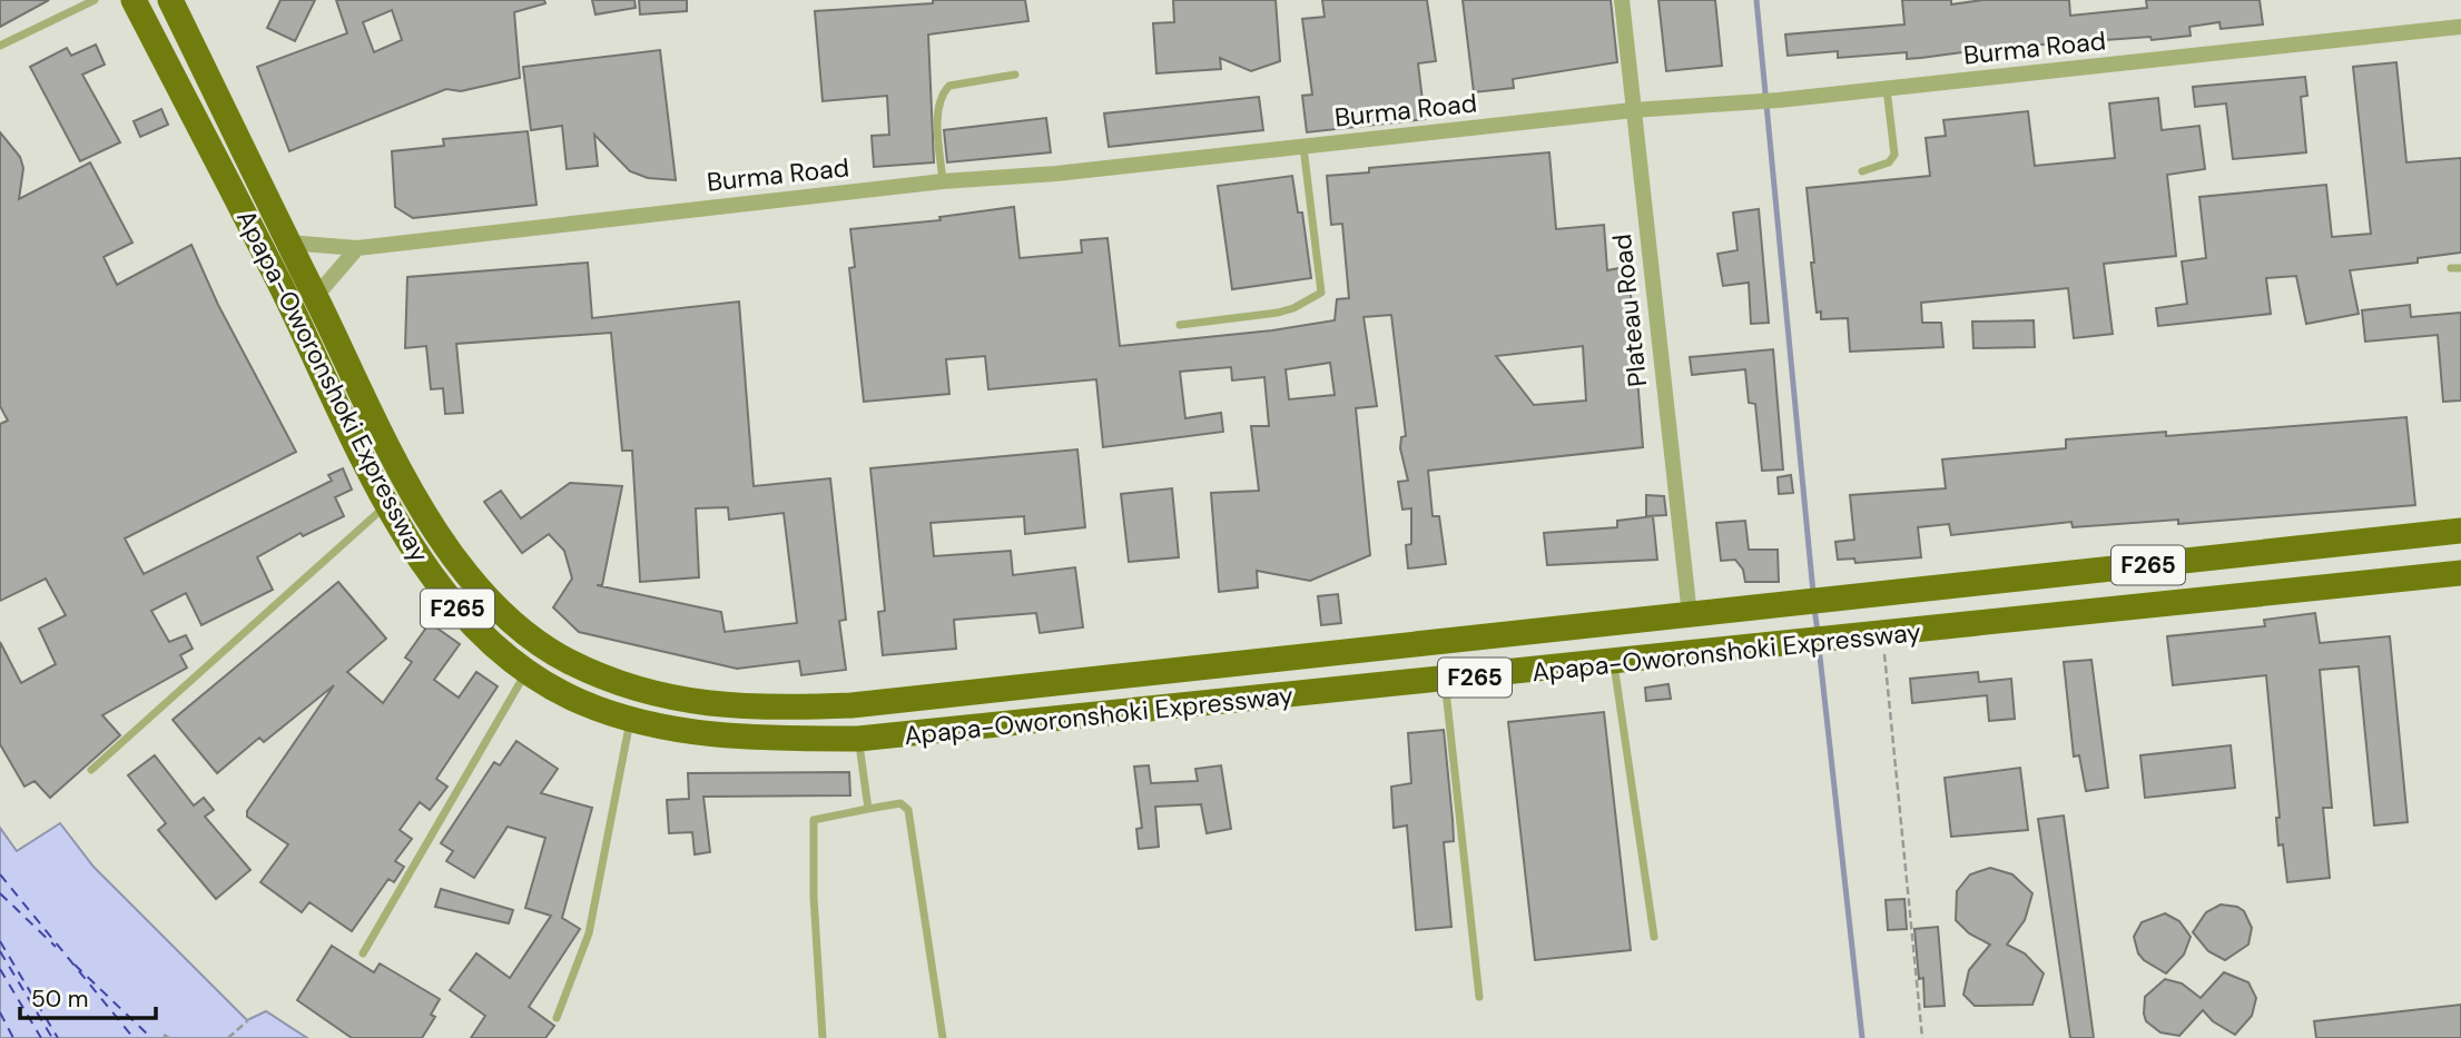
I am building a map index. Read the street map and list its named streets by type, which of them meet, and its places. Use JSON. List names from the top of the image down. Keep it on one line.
{"streets":{"main road":["Apapa-Oworonshoki Expressway","F265"],"street":["Burma Road","Plateau Road"]},"crossings":[["Burma Road","Plateau Road"],["Burma Road","Apapa-Oworonshoki Expressway"],["Plateau Road","Apapa-Oworonshoki Expressway"]],"scale_bar":"50 m"}
